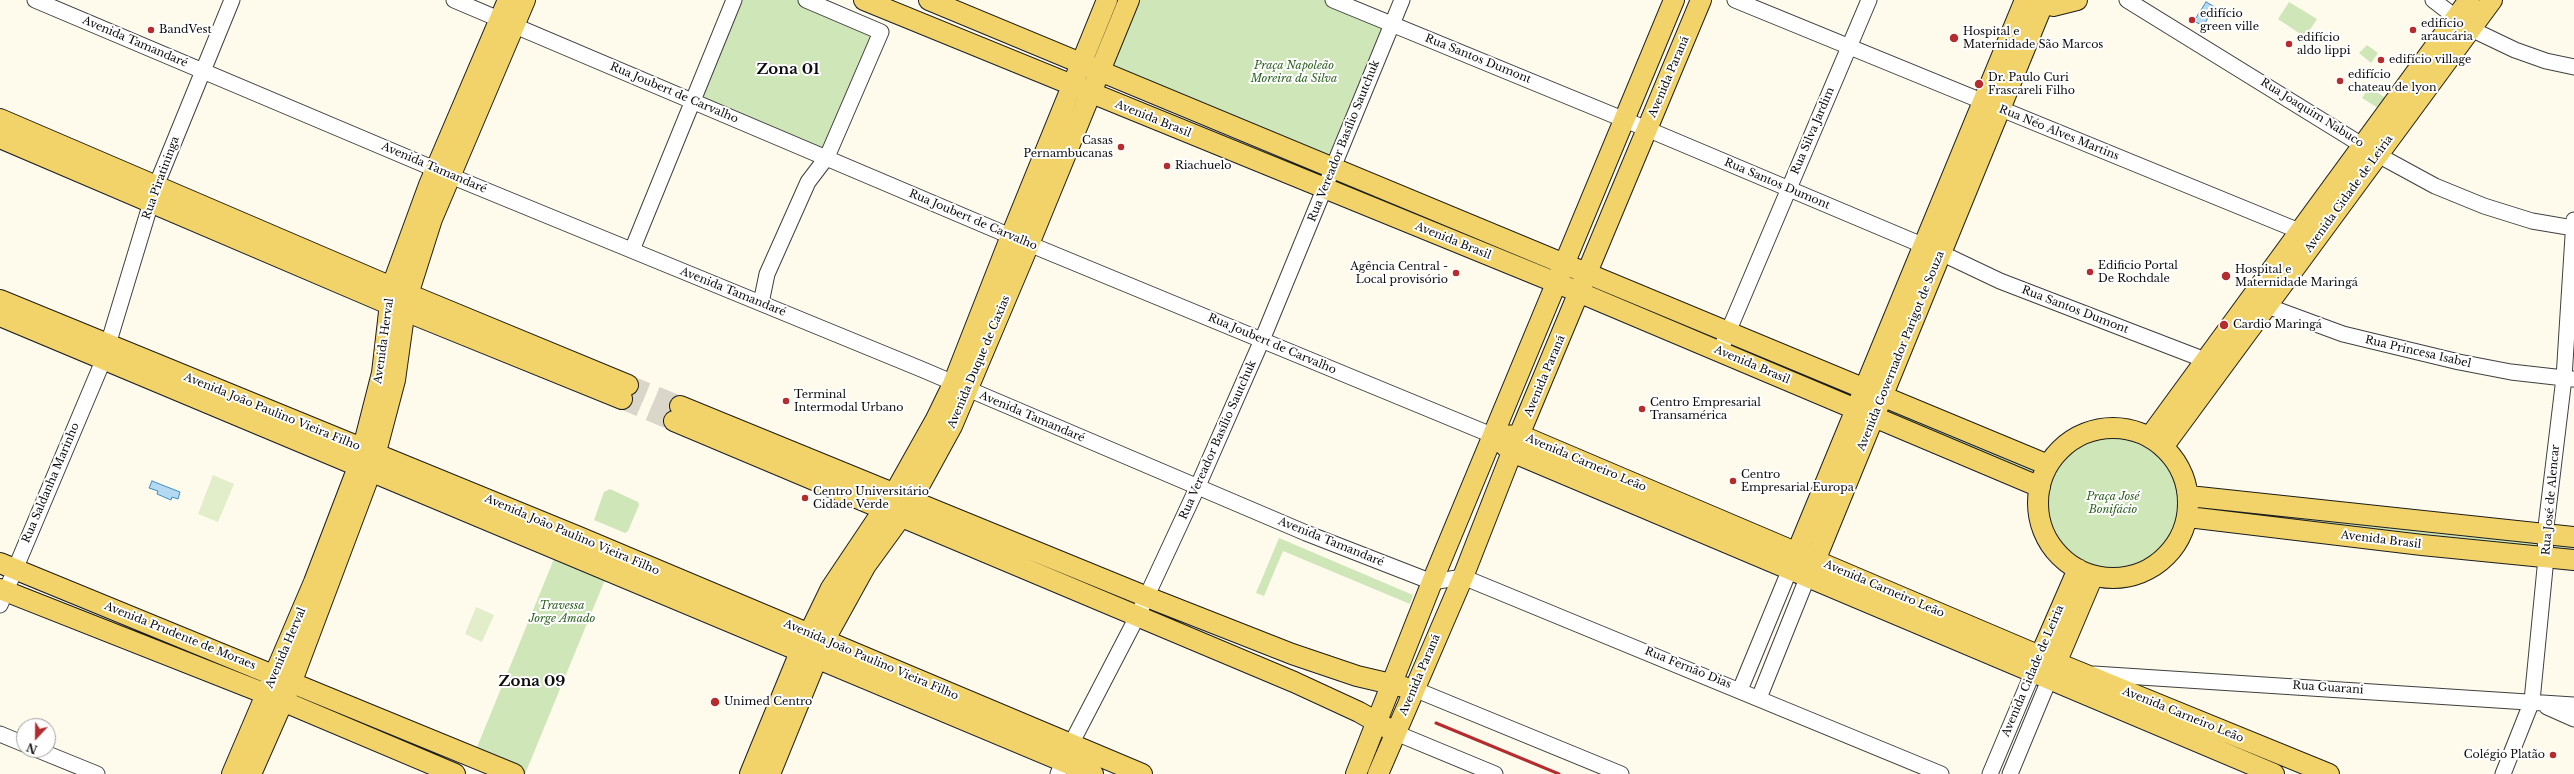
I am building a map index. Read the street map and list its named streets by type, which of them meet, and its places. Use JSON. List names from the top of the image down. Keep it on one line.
{"streets":{"main road":["Avenida Paraná","Avenida Brasil","Avenida Cidade de Leiria","Avenida Herval","Avenida Governador Parigot de Souza","Avenida Duque de Caxias","Avenida João Paulino Vieira Filho","Avenida Carneiro Leão","Avenida Prudente de Moraes"],"street":["Avenida Tamandaré","Rua Santos Dumont","Rua Joubert de Carvalho","Rua Joaquim Nabuco","Rua Silva Jardim","Rua Néo Alves Martins","Rua Vereador Basílio Sautchuk","Rua Piratininga","Rua Princesa Isabel","Rua Saldanha Marinho","Rua José de Alencar","Rua Fernão Dias","Rua Guarani"]},"crossings":[["Avenida Tamandaré","Avenida Paraná"],["Avenida Tamandaré","Rua Vereador Basílio Sautchuk"],["Avenida Tamandaré","Rua Piratininga"],["Avenida Tamandaré","Avenida Herval"],["Avenida Tamandaré","Avenida Duque de Caxias"],["Rua Santos Dumont","Avenida Paraná"],["Rua Santos Dumont","Rua Silva Jardim"],["Rua Santos Dumont","Rua Vereador Basílio Sautchuk"],["Rua Santos Dumont","Avenida Cidade de Leiria"],["Rua Santos Dumont","Avenida Governador Parigot de Souza"],["Avenida Paraná","Rua Joubert de Carvalho"],["Avenida Paraná","Avenida Brasil"],["Avenida Paraná","Avenida Carneiro Leão"],["Avenida Paraná","Rua Fernão Dias"],["Rua Joubert de Carvalho","Rua Vereador Basílio Sautchuk"],["Rua Joubert de Carvalho","Avenida Herval"],["Rua Joubert de Carvalho","Avenida Duque de Caxias"],["Rua Joubert de Carvalho","Avenida Carneiro Leão"],["Rua Joaquim Nabuco","Avenida Cidade de Leiria"],["Rua Joaquim Nabuco","Rua José de Alencar"],["Avenida Brasil","Rua Silva Jardim"],["Avenida Brasil","Rua Vereador Basílio Sautchuk"],["Avenida Brasil","Avenida Governador Parigot de Souza"],["Avenida Brasil","Avenida Duque de Caxias"],["Avenida Brasil","Rua José de Alencar"],["Rua Silva Jardim","Rua Néo Alves Martins"],["Rua Néo Alves Martins","Avenida Cidade de Leiria"],["Rua Néo Alves Martins","Avenida Governador Parigot de Souza"],["Rua Vereador Basílio Sautchuk","Avenida João Paulino Vieira Filho"],["Rua Piratininga","Avenida João Paulino Vieira Filho"],["Rua Piratininga","Rua Saldanha Marinho"],["Avenida Cidade de Leiria","Rua Princesa Isabel"],["Avenida Cidade de Leiria","Avenida Carneiro Leão"],["Avenida Herval","Avenida João Paulino Vieira Filho"],["Avenida Herval","Avenida Prudente de Moraes"],["Avenida Governador Parigot de Souza","Avenida Carneiro Leão"],["Avenida Governador Parigot de Souza","Rua Fernão Dias"],["Rua Princesa Isabel","Rua José de Alencar"],["Avenida Duque de Caxias","Avenida João Paulino Vieira Filho"],["Avenida João Paulino Vieira Filho","Rua Saldanha Marinho"],["Avenida Carneiro Leão","Rua Guarani"],["Rua Saldanha Marinho","Avenida Prudente de Moraes"],["Rua José de Alencar","Rua Guarani"]],"districts":["Zona 01","Zona 09"],"parks":["Praça Napoleão Moreira da Silva","Praça José Bonifácio","Travessa Jorge Amado"],"places":["edifício green ville","BandVest","edifício araucária","Hospital e Maternidade São Marcos","edifício aldo lippi","edifício village","edifício chateau de lyon","Dr. Paulo Curi Frascareli Filho","Casas Pernambucanas","Riachuelo","Edificio Portal De Rochdale","Agência Central - Local provisório","Hospital e Maternidade Maringá","Cardio Maringá","Terminal Intermodal Urbano","Centro Empresarial Transamérica","Centro Empresarial Europa","Centro Universitário Cidade Verde","Unimed Centro","Colégio Platão"],"north":"bottom"}
